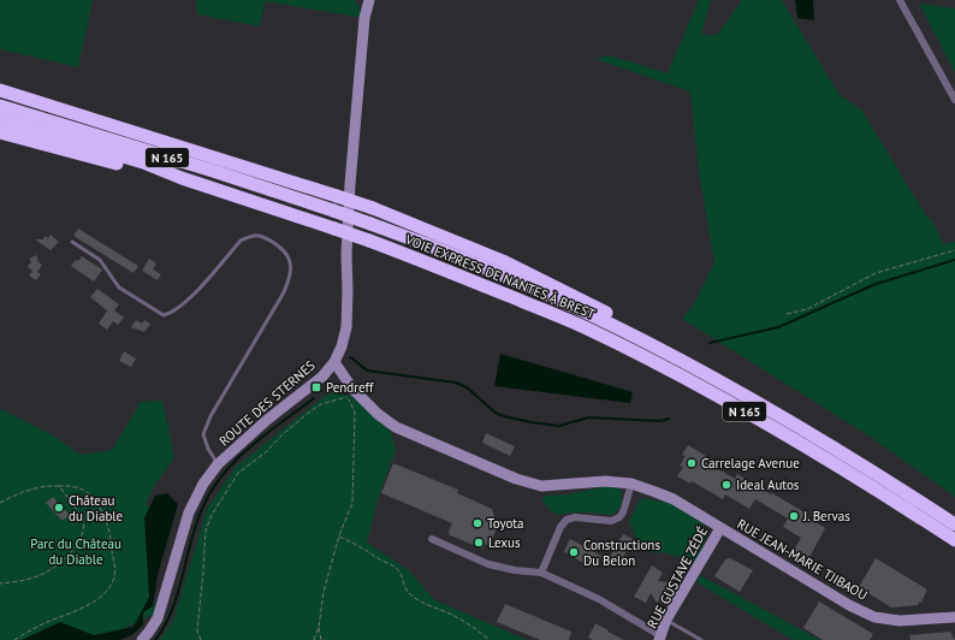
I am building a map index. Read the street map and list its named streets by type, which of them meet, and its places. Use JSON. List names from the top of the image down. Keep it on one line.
{"streets":{"highway":["N 165","VOIE EXPRESS DE NANTES À BREST"],"street":["ROUTE DES STERNES","RUE JEAN-MARIE TJIBAOU","RUE GUSTAVE ZÉDÉ"]},"crossings":[["ROUTE DES STERNES","RUE JEAN-MARIE TJIBAOU"],["RUE JEAN-MARIE TJIBAOU","RUE GUSTAVE ZÉDÉ"]],"parks":["Parc du Château du Diable"],"places":{"transit":["Pendreff"],"other":["Carrelage Avenue","Ideal Autos","Château du Diable","J. Bervas","Toyota","Lexus","Constructions Du Belon"]}}
